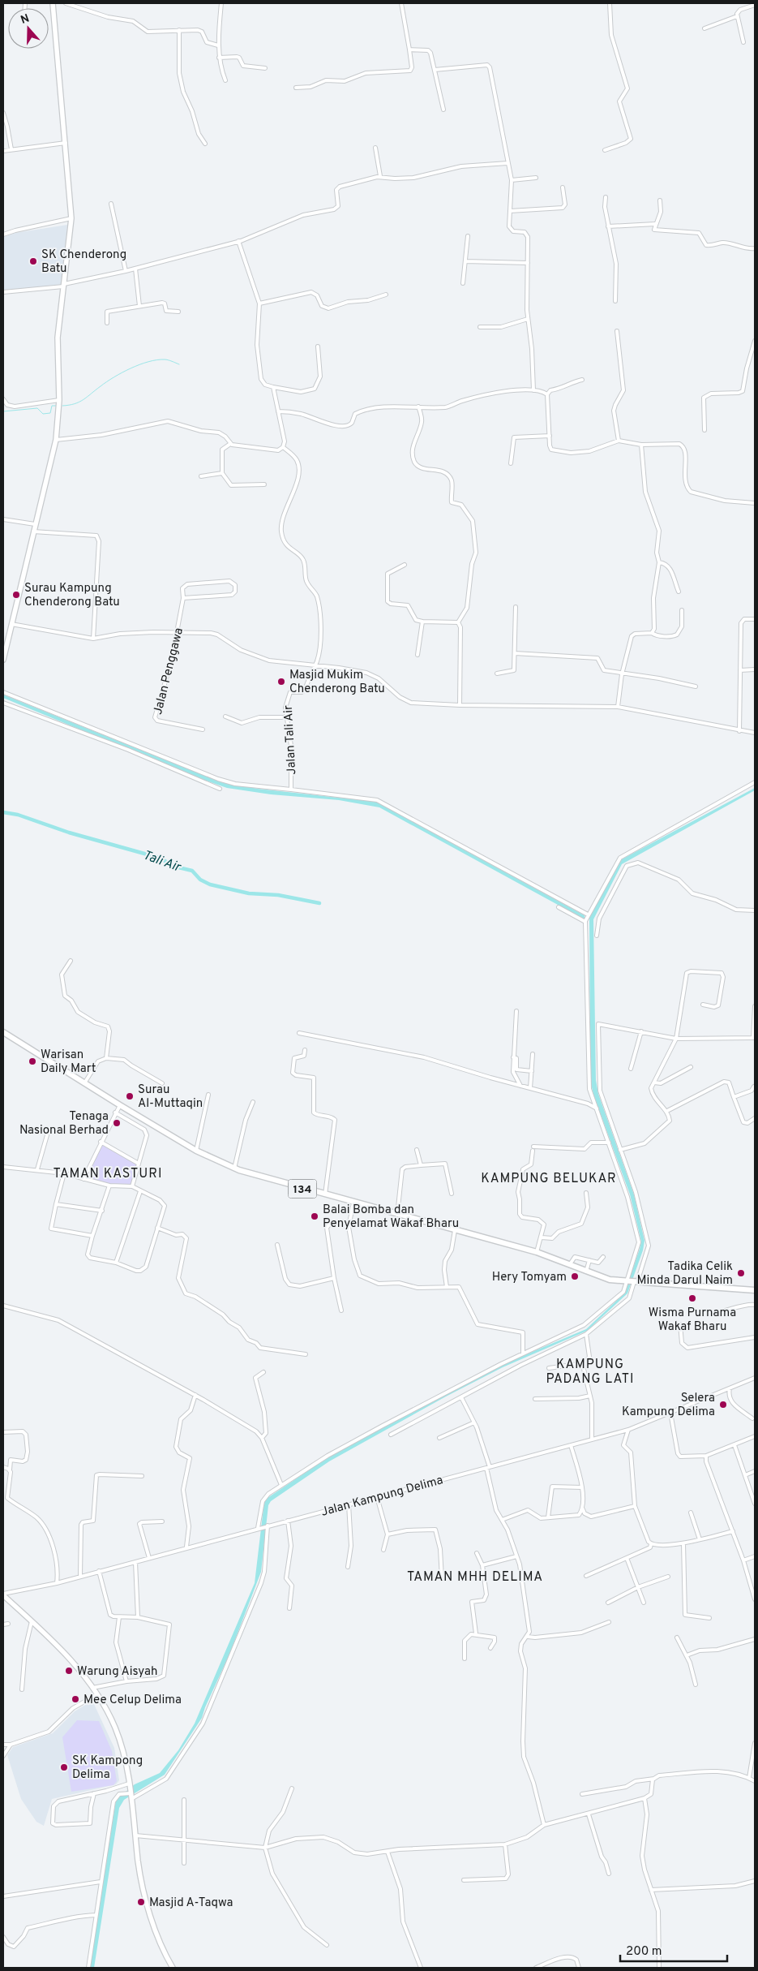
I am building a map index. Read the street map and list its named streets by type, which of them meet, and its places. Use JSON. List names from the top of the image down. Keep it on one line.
{"streets":{"main road":["134"],"street":["Jalan Penggawa","Jalan Tali Air","Jalan Kampung Delima"]},"districts":["TAMAN KASTURI","KAMPUNG BELUKAR","KAMPUNG PADANG LATI","TAMAN MHH DELIMA"],"water":["Tali Air"],"places":["SK Chenderong Batu","Surau Kampung Chenderong Batu","Masjid Mukim Chenderong Batu","Warisan Daily Mart","Surau Al-Muttaqin","Tenaga Nasional Berhad","Balai Bomba dan Penyelamat Wakaf Bharu","Tadika Celik Minda Darul Naim","Hery Tomyam","Wisma Purnama Wakaf Bharu","Selera Kampung Delima","Warung Aisyah","Mee Celup Delima","SK Kampong Delima","Masjid A-Taqwa"],"scale_bar":"200 m","north":"top"}
